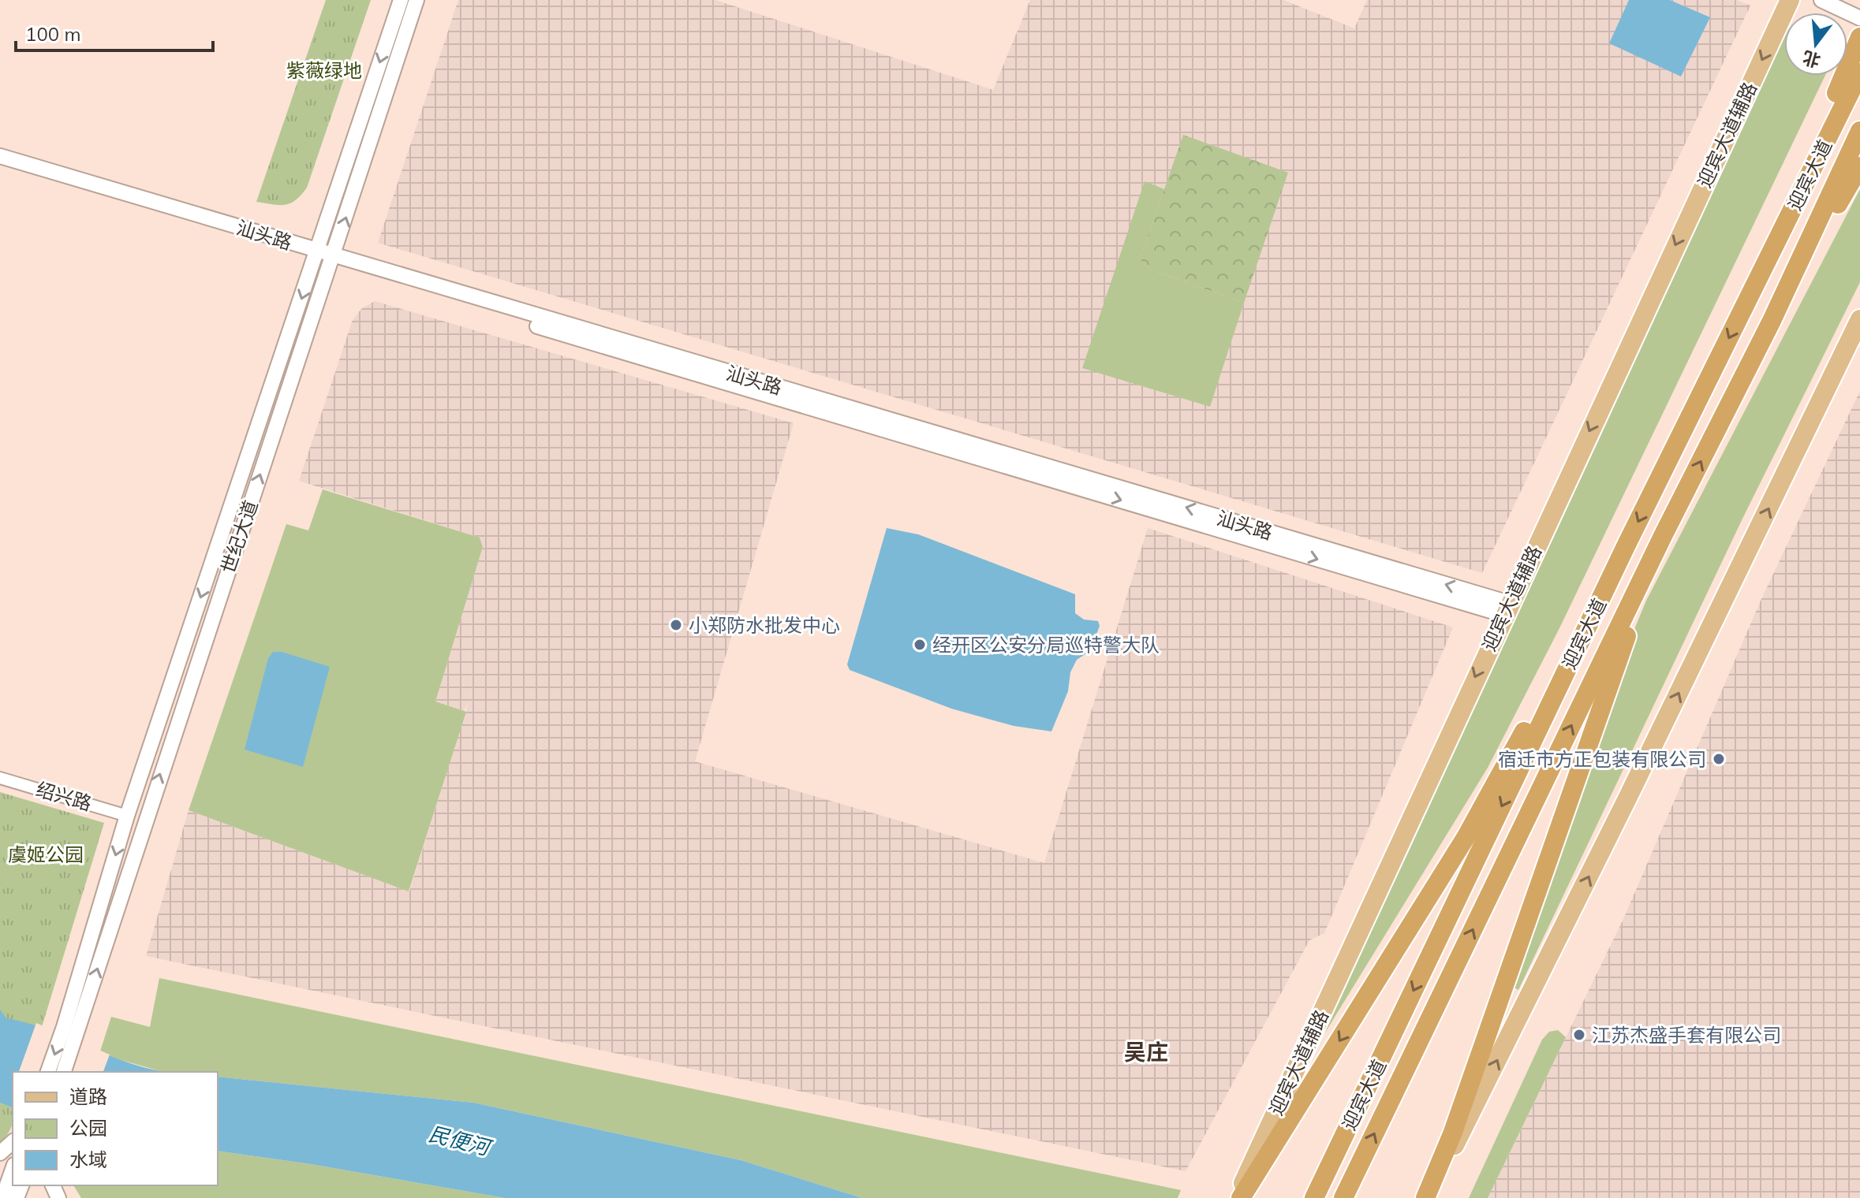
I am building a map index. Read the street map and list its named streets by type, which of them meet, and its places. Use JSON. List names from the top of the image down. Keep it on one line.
{"streets":{"highway":["迎宾大道"],"main road":["迎宾大道辅路"],"street":["汕头路","世纪大道","绍兴路"]},"crossings":[["迎宾大道辅路","汕头路"],["汕头路","世纪大道"],["世纪大道","绍兴路"]],"one_way":["迎宾大道辅路"],"districts":["吴庄"],"water":["民便河"],"parks":["紫薇绿地","虞姬公园"],"places":["小郑防水批发中心","经开区公安分局巡特警大队","宿迁市方正包装有限公司","江苏杰盛手套有限公司"],"legend":["道路","公园","水域"],"scale_bar":"100 m","north":"bottom"}
